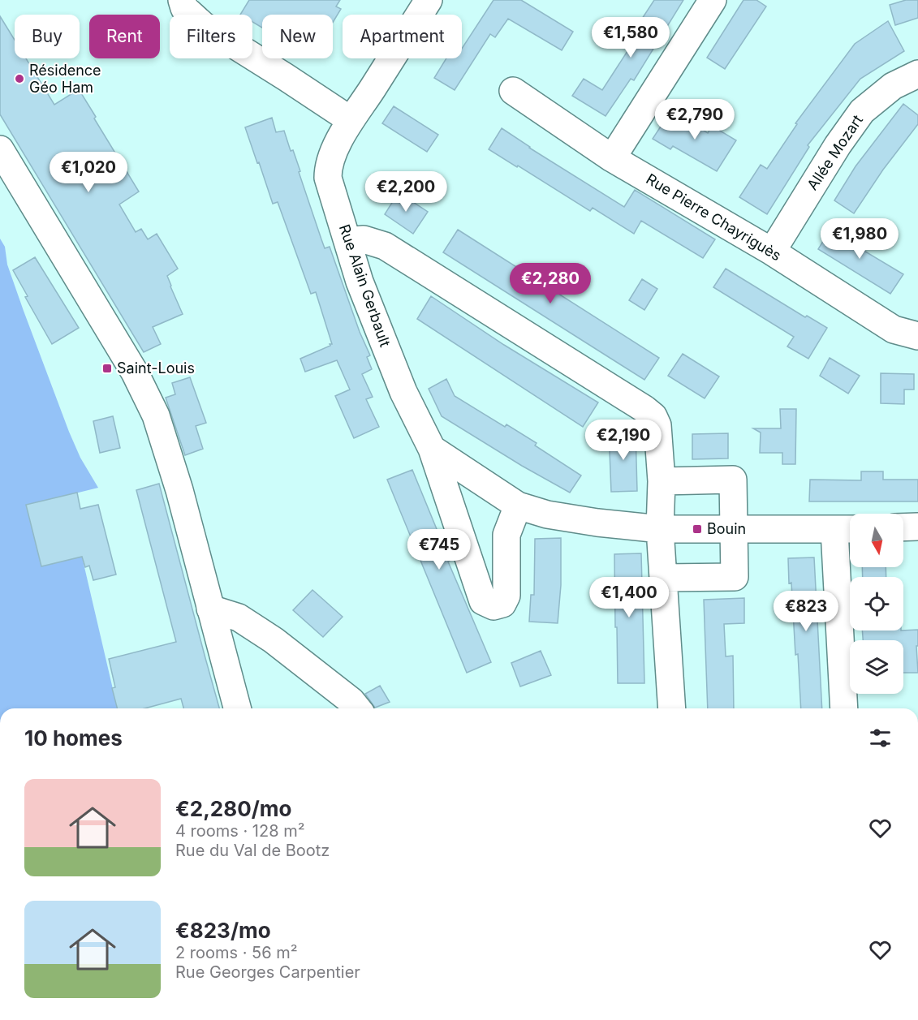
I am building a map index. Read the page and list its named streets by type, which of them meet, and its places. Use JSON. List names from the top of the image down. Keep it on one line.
{"streets":{"street":["Allée Mozart","Rue Pierre Chayriguès","Rue Alain Gerbault"]},"crossings":[["Allée Mozart","Rue Pierre Chayriguès"]],"places":{"other":["Résidence Géo Ham"],"transit":["Saint-Louis","Bouin"]},"north":"bottom","page":{"chip":["Buy","Rent","Filters","New","Apartment"],"price":["€1,580","€2,790","€1,020","€2,200","€1,980","€2,280","€2,190","€745","€1,400","€823"],"heading":"10 homes","list":[{"name":"€2,280/mo","note":"4 rooms · 128 m² · Rue du Val de Bootz"},{"name":"€823/mo","note":"2 rooms · 56 m² · Rue Georges Carpentier"}]}}
